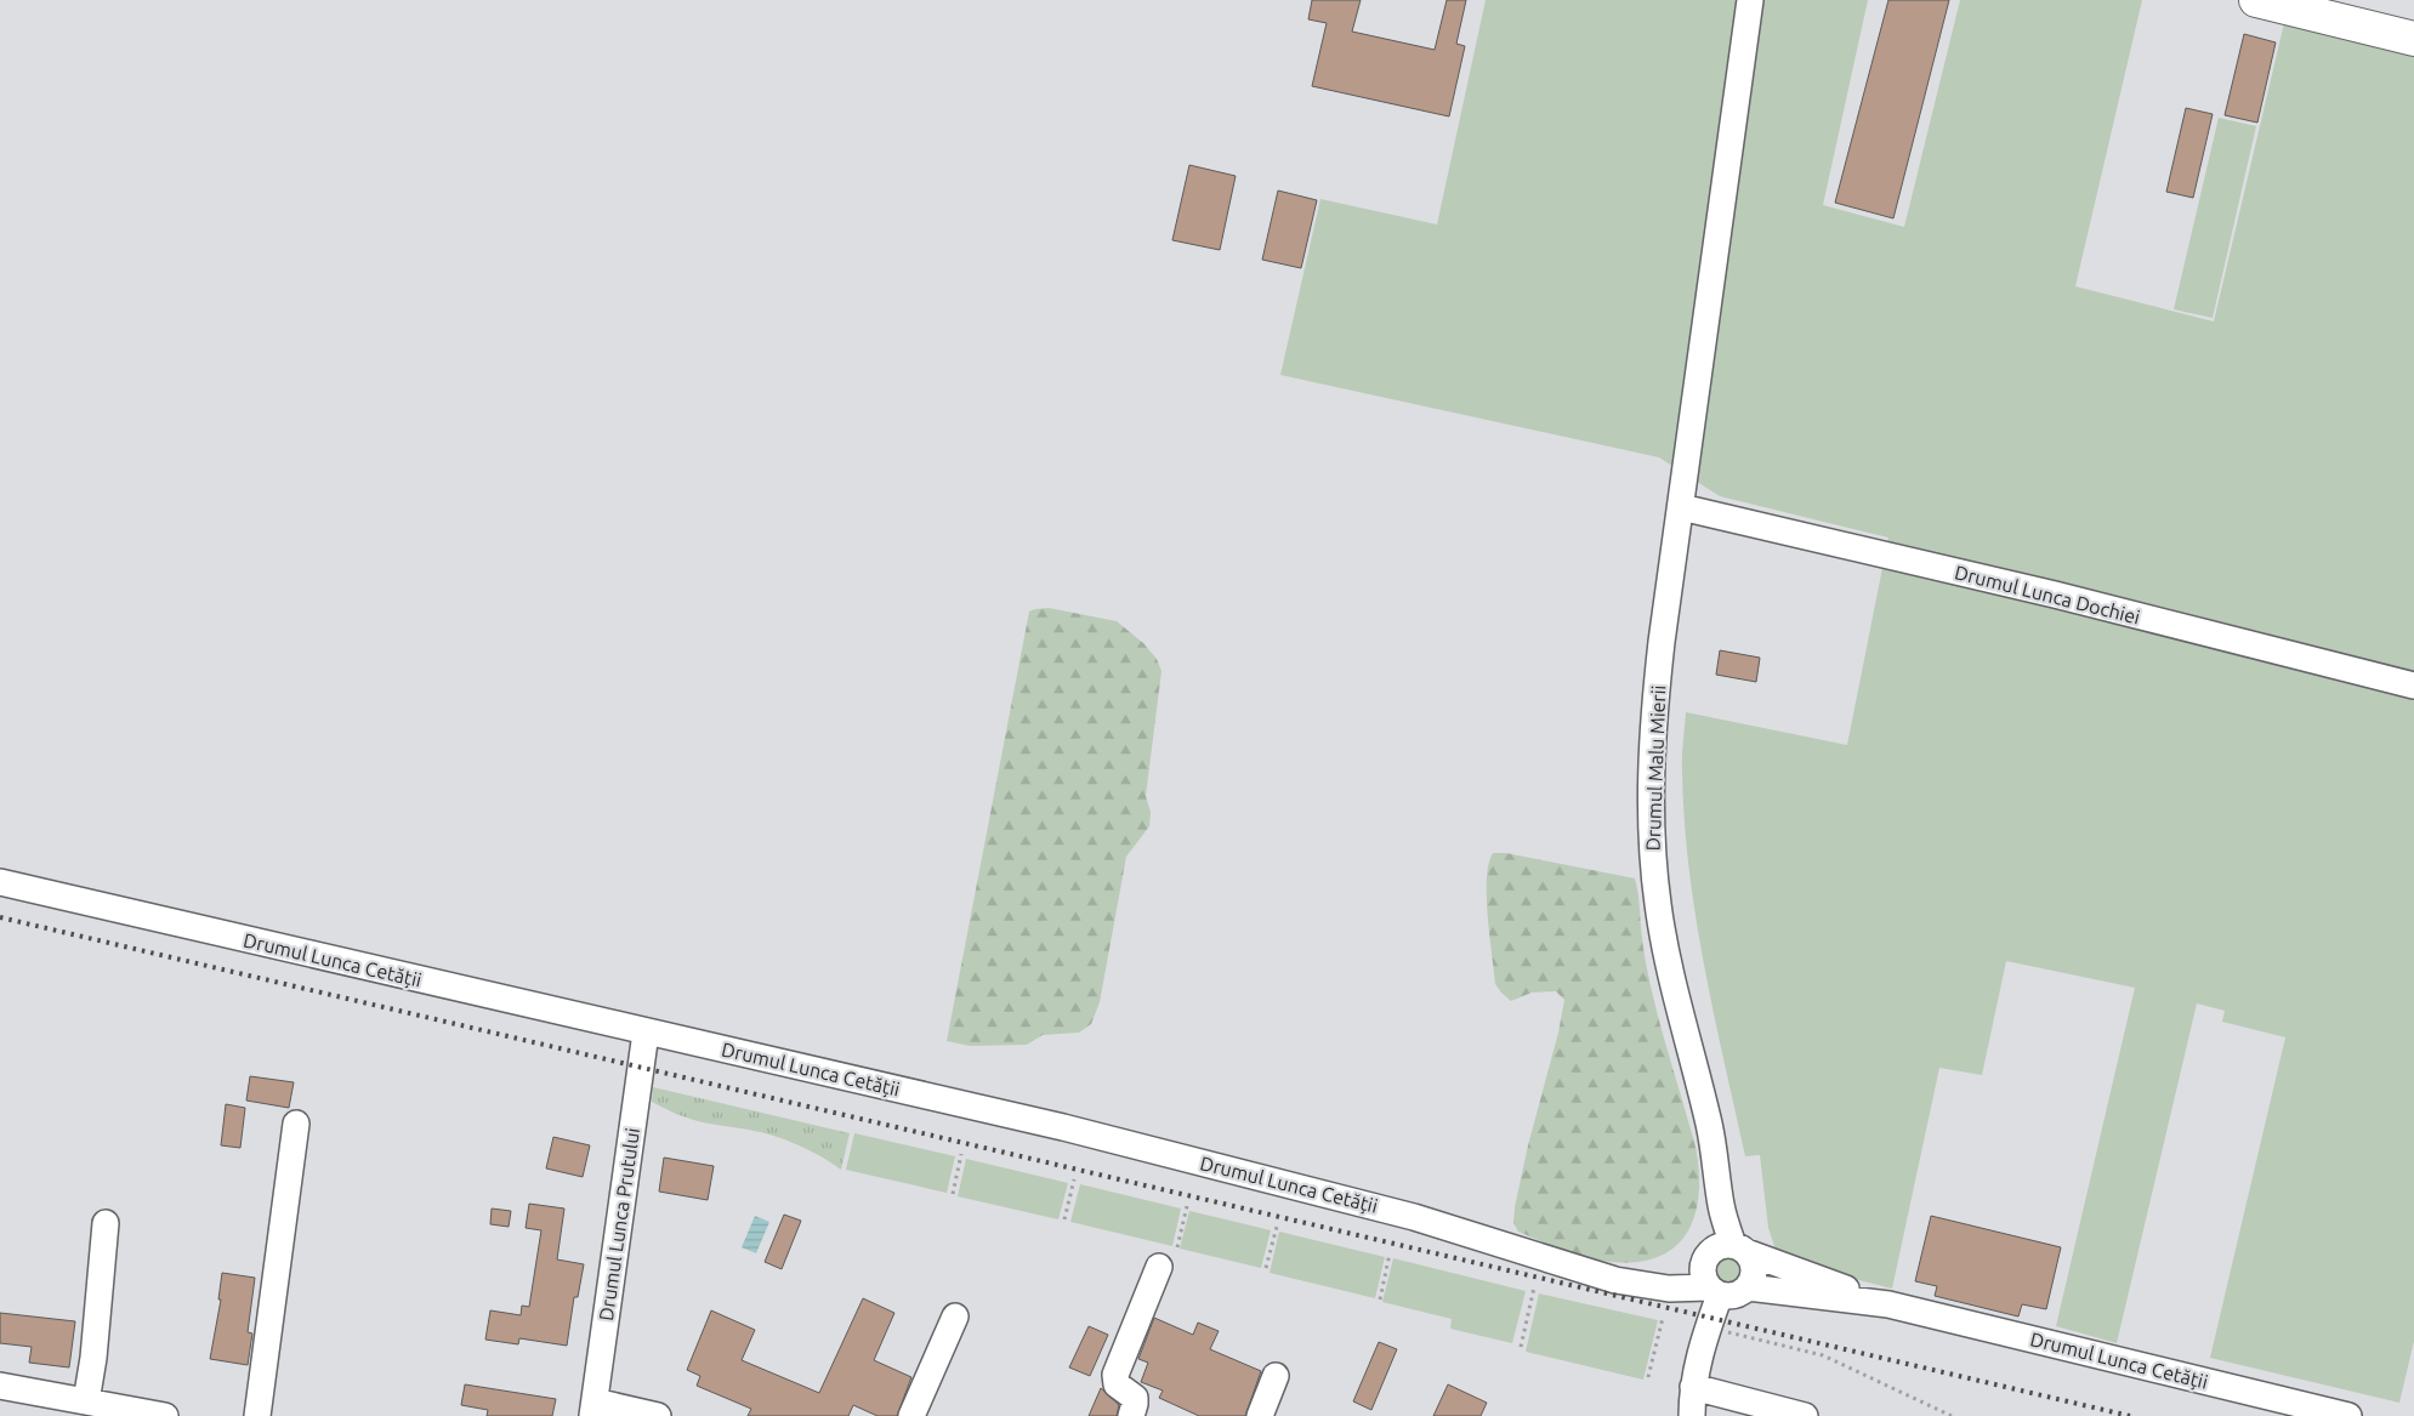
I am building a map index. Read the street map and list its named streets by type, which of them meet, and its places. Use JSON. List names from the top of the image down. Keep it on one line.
{"streets":{"street":["Drumul Lunca Dochiei","Drumul Malu Mierii","Drumul Lunca Cetății","Drumul Lunca Prutului"]},"crossings":[["Drumul Lunca Dochiei","Drumul Malu Mierii"],["Drumul Malu Mierii","Drumul Lunca Cetății"],["Drumul Lunca Cetății","Drumul Lunca Prutului"]]}
